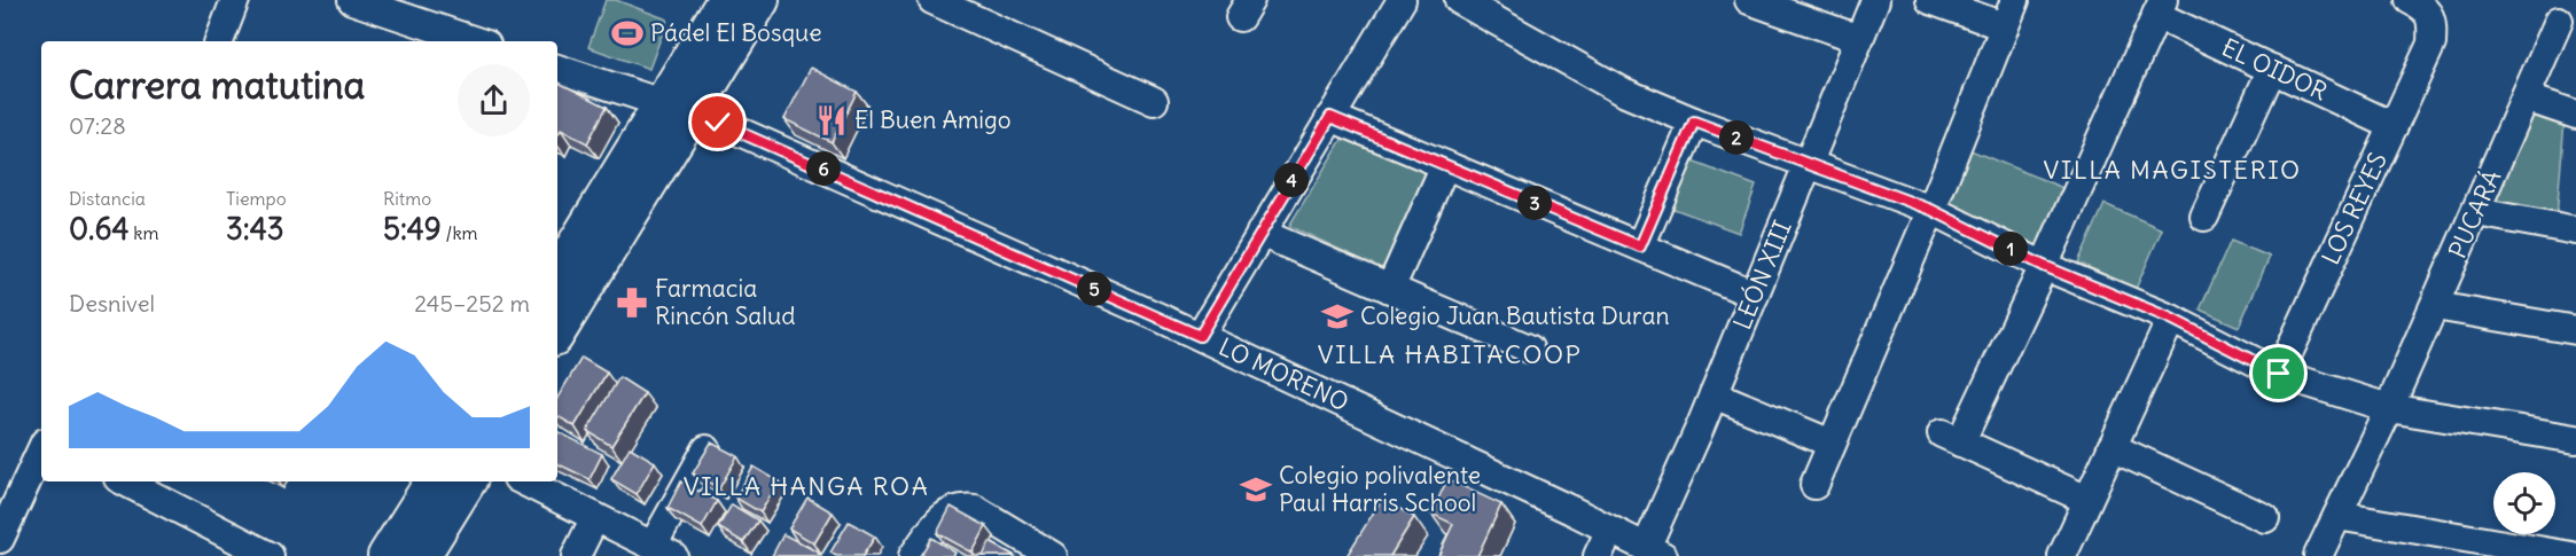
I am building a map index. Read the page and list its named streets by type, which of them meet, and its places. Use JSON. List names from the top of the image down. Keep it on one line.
{"streets":{"street":["EL OIDOR","LOS REYES","PUCARÁ","LEÓN XIII","LO MORENO"]},"crossings":[["EL OIDOR","LOS REYES"],["LEÓN XIII","LO MORENO"]],"districts":["VILLA MAGISTERIO","VILLA HABITACOOP","VILLA HANGA ROA"],"places":{"sports":["Pádel El Bosque"],"restaurant":["El Buen Amigo"],"pharmacy":["Farmacia Rincón Salud"],"school or university":["Colegio Juan Bautista Duran","Colegio polivalente Paul Harris School"]},"page":{"heading":["Carrera matutina","07:28"],"pins":["2","6","4","3","1","5"],"stats":[["Distancia","0.64 km"],["Tiempo","3:43"],["Ritmo","5:49 /km"]],"chart":["Desnivel","245–252 m"]}}
